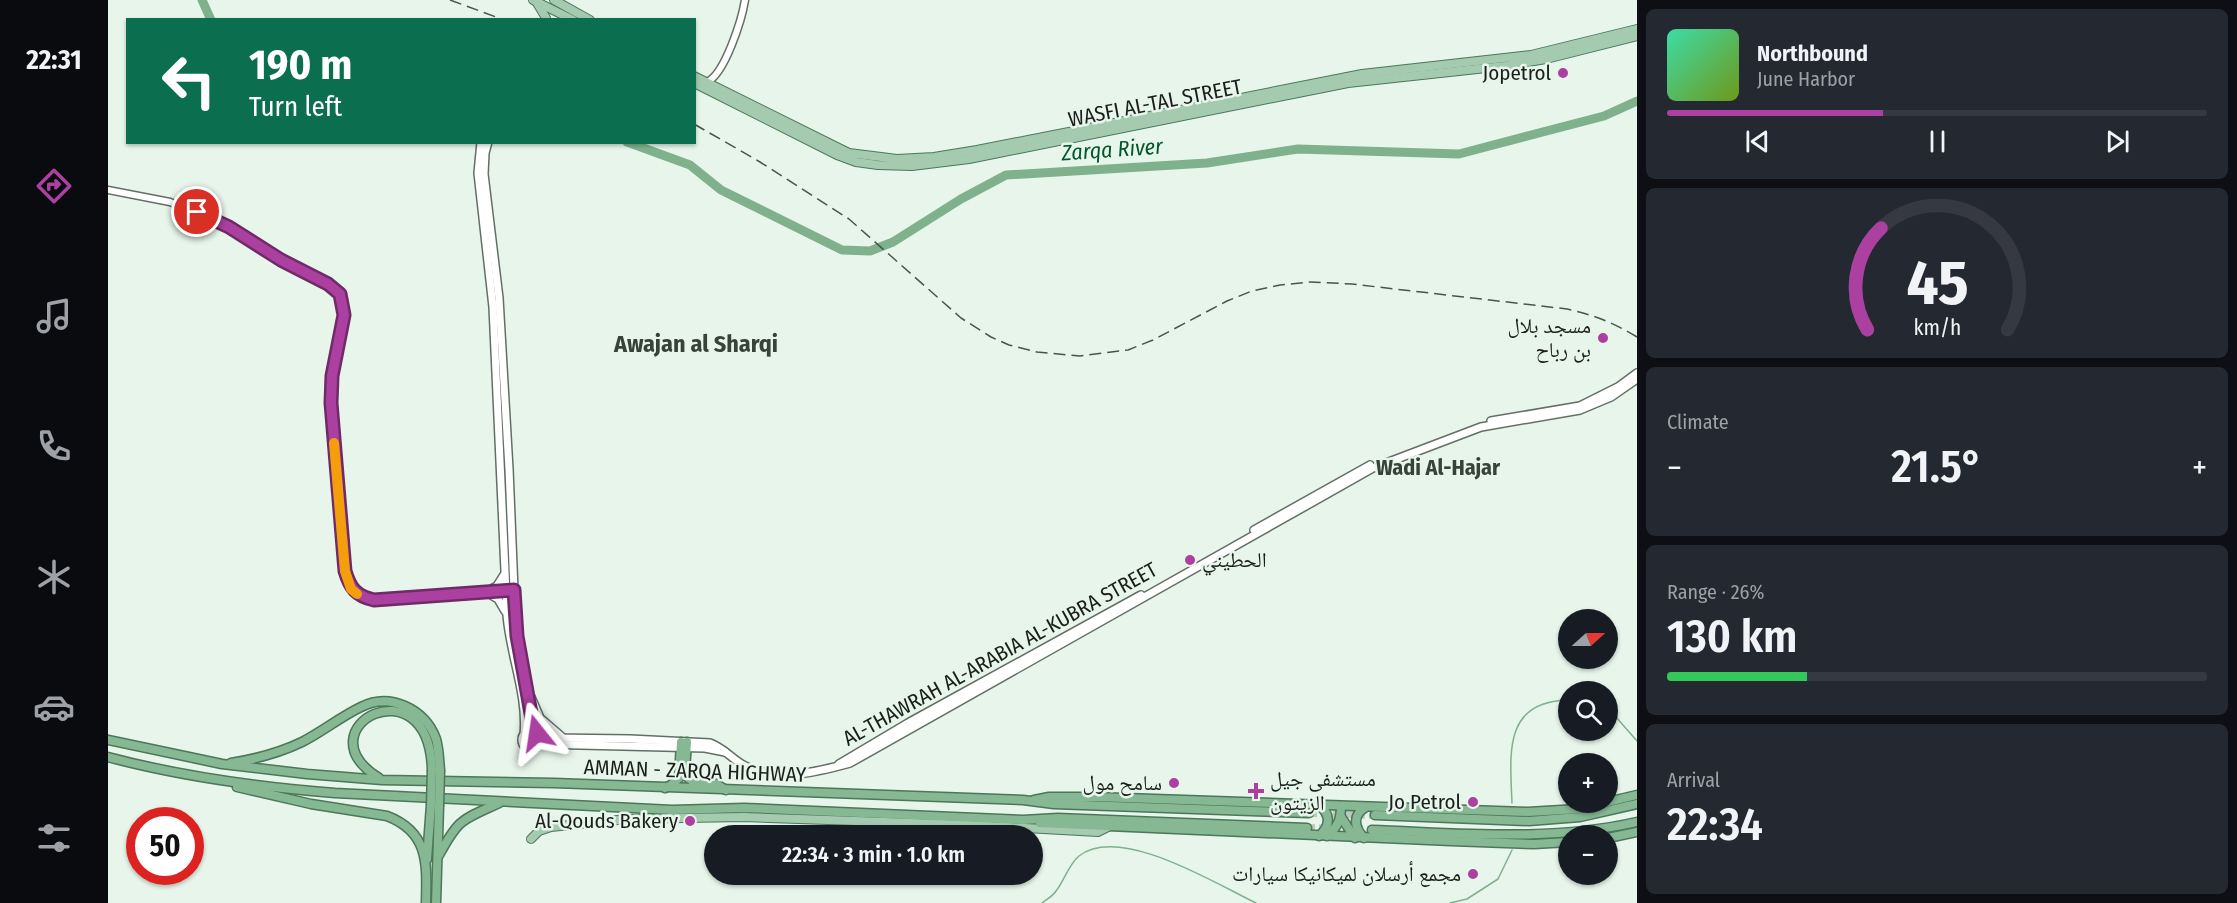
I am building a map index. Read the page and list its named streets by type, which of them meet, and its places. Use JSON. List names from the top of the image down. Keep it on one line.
{"streets":{"highway":["AMMAN - ZARQA HIGHWAY"],"main road":["WASFI AL-TAL STREET","AL-THAWRAH AL-ARABIA AL-KUBRA STREET"]},"districts":["Awajan al Sharqi","Wadi Al-Hajar"],"water":["Zarqa River"],"places":{"other":["Jopetrol","مسجد بلال بن رباح","الحطيني","سامح مول","Jo Petrol","Al-Qouds Bakery","مجمع أرسلان لميكانيكا سيارات"],"health":["مستشفى جيل الزيتون"]},"north":"right","page":{"tabs":"22:31","turn":["190 m","Turn left"],"song":["Northbound","June Harbor"],"tile":["Climate",["Range · 26%","130 km"],["Arrival","22:34"]],"heat":["−","21.5°","+"],"map_buttons":["+","−"],"limit":"50","trip":"22:34 · 3 min · 1.0 km","gauge":["45","km/h"]}}
